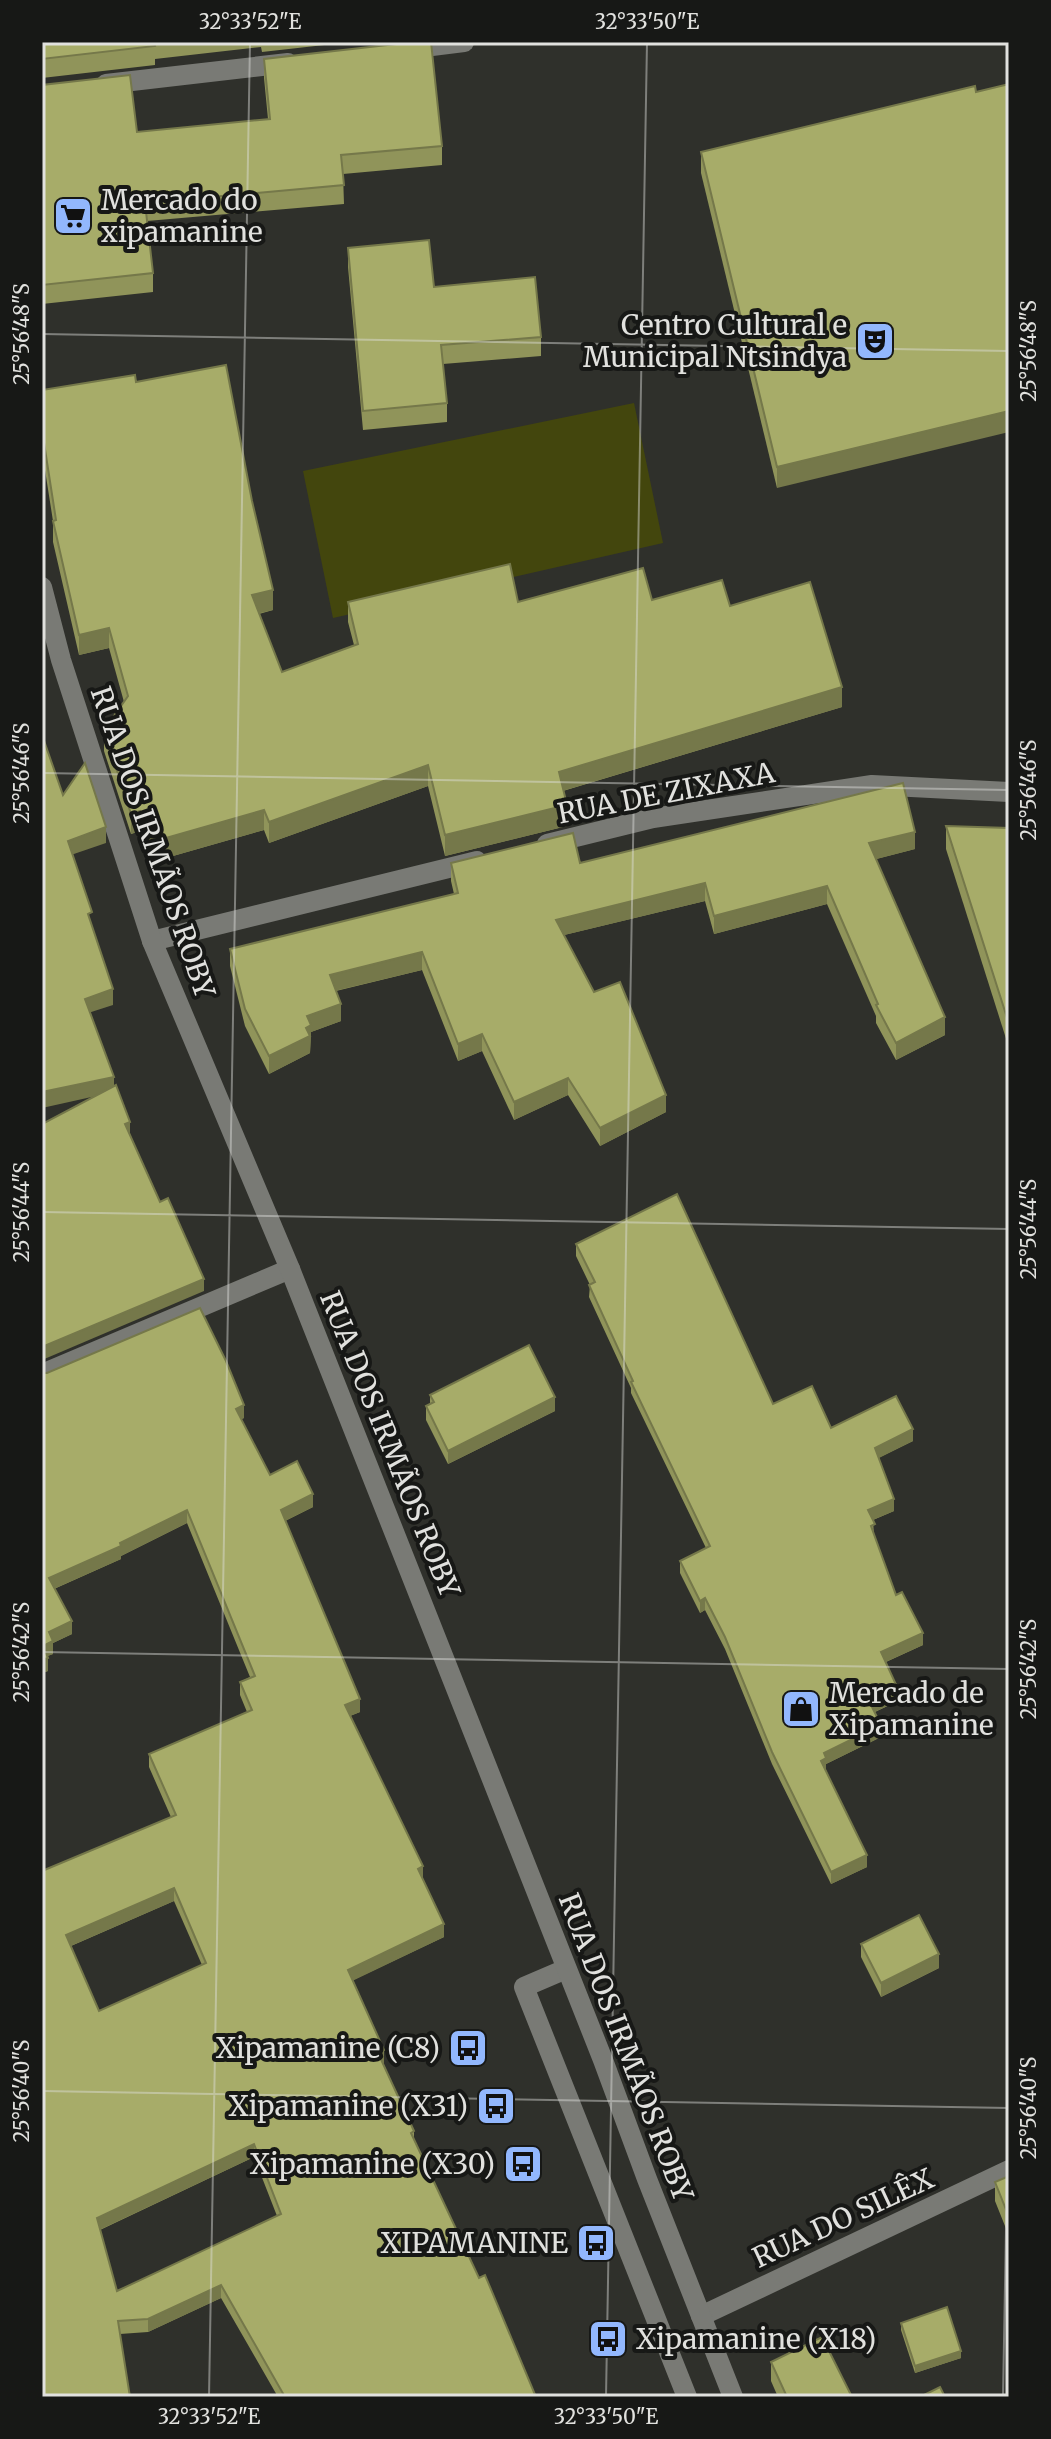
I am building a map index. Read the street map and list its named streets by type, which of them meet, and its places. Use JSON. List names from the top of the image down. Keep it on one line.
{"streets":{"street":["RUA DE ZIXAXA","RUA DOS IRMÃOS ROBY","RUA DO SILÊX"]},"crossings":[["RUA DOS IRMÃOS ROBY","RUA DO SILÊX"]],"places":{"supermarket":["Mercado do xipamanine"],"theatre":["Centro Cultural e Municipal Ntsindya"],"shop":["Mercado de Xipamanine"],"bus stop":["Xipamanine (C8)","Xipamanine (X31)","Xipamanine (X30)","XIPAMANINE","Xipamanine (X18)"]},"coordinates":["32°33'52\"E","32°33'50\"E","25°56'48\"S","25°56'46\"S","25°56'44\"S","25°56'42\"S","25°56'40\"S"]}
